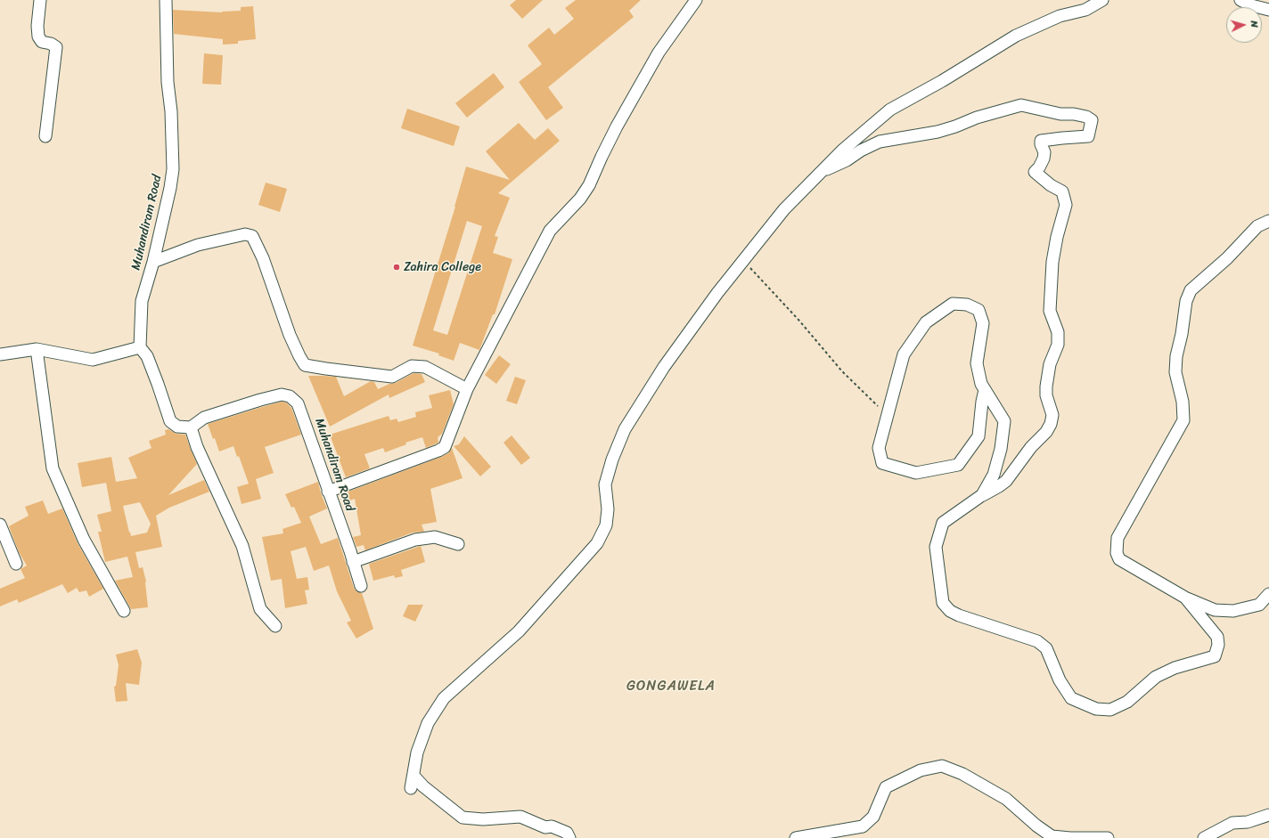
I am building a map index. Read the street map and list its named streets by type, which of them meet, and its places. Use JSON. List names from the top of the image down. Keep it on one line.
{"streets":{"street":["Muhandiram Road"]},"districts":["GONGAWELA"],"places":["Zahira College"],"north":"right"}
